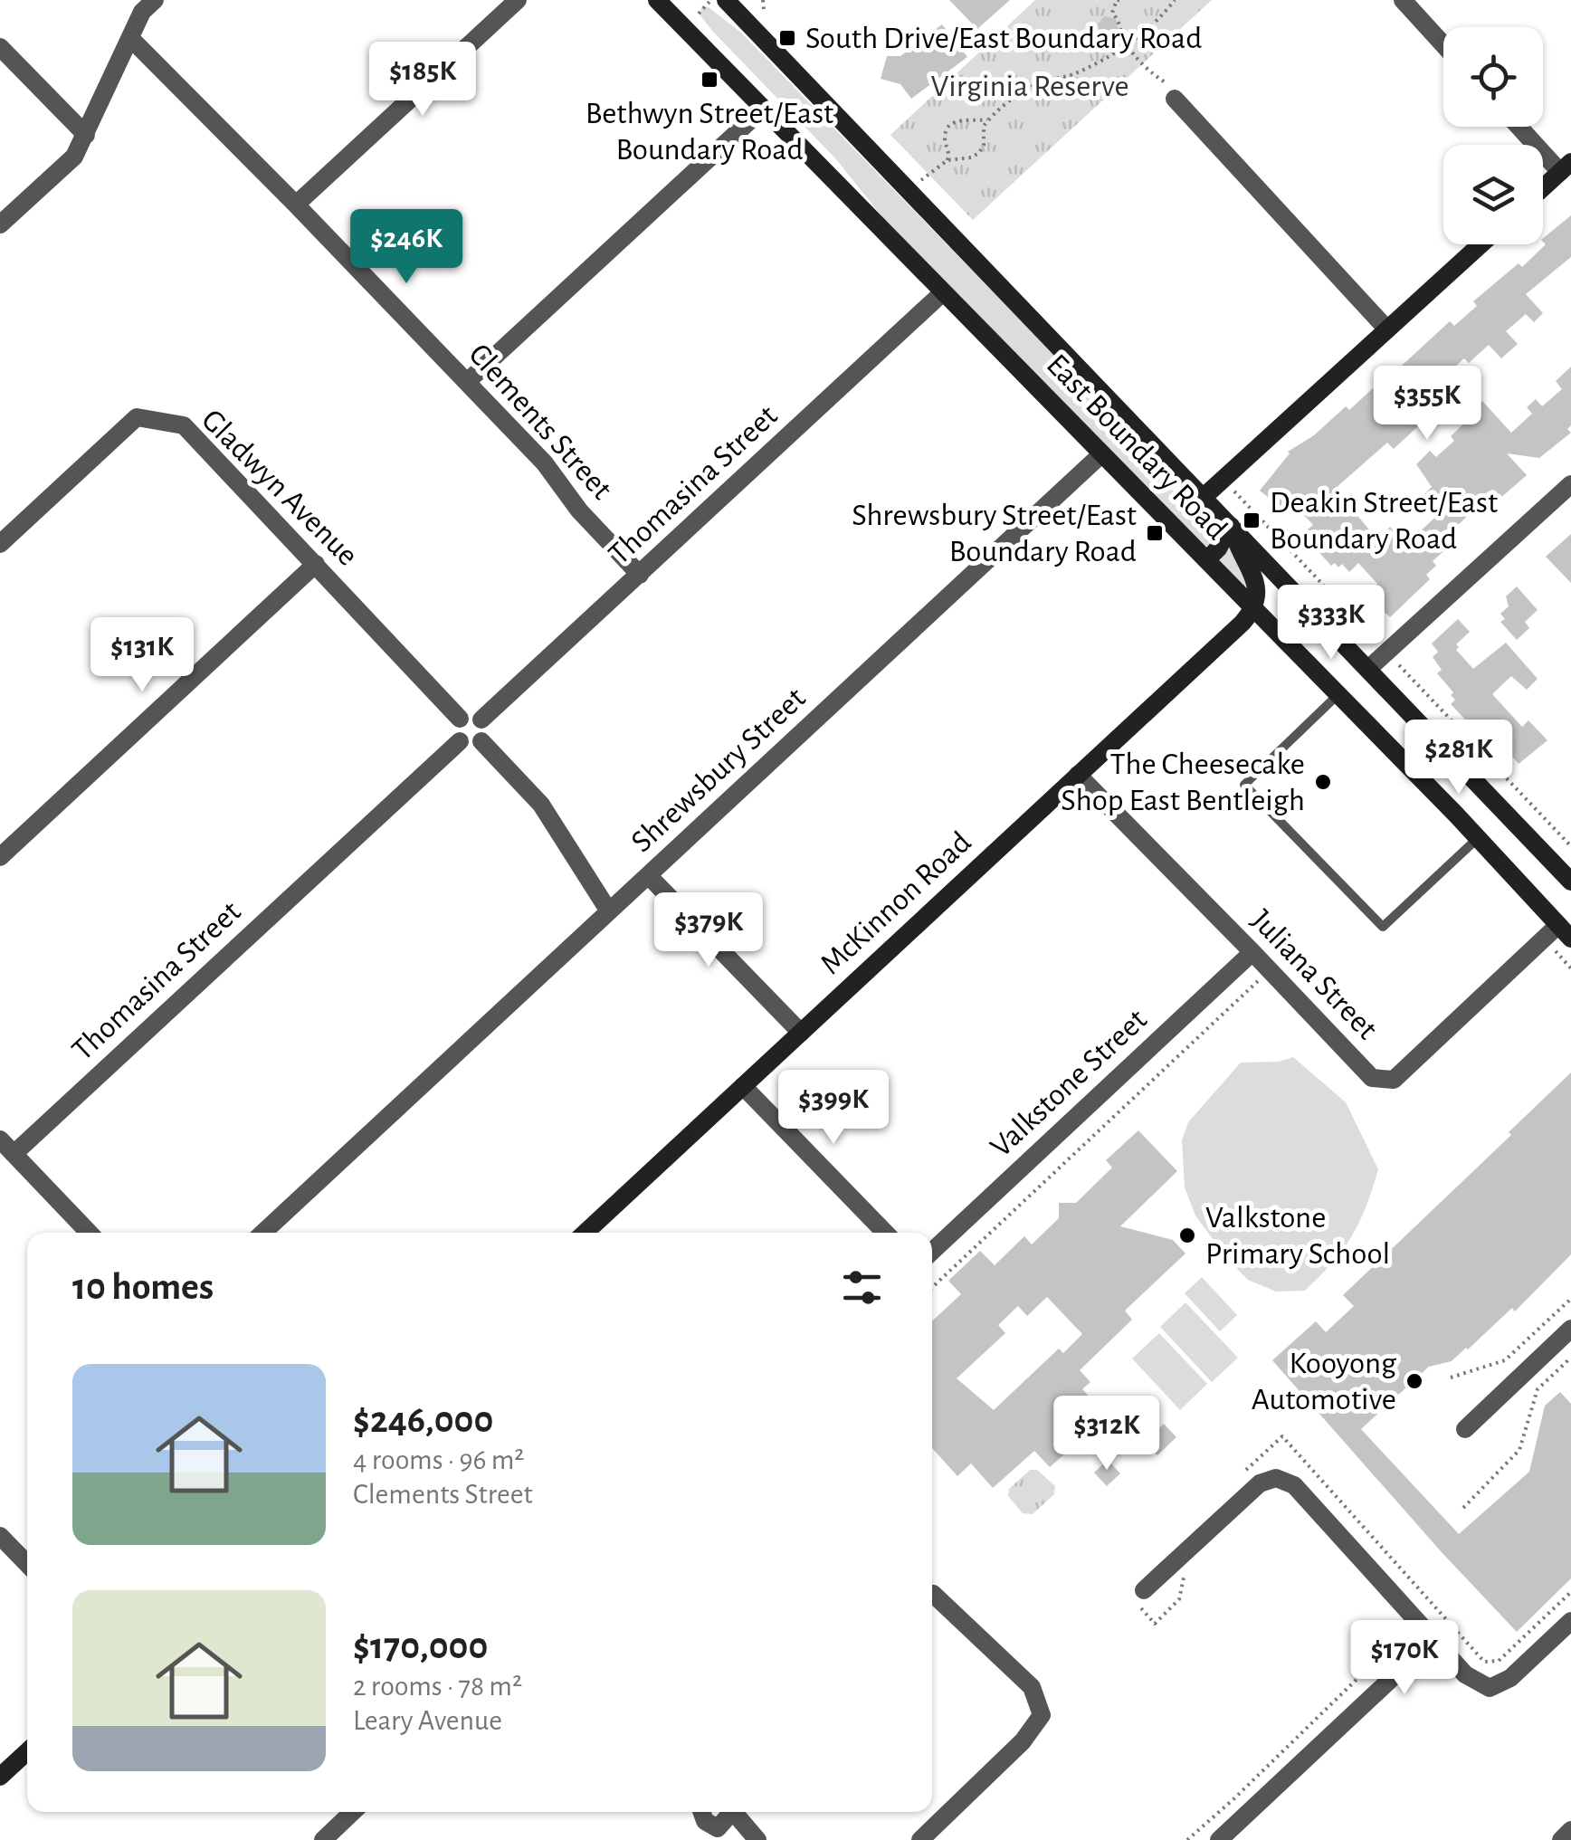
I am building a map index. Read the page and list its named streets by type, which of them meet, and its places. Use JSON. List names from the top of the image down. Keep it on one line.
{"streets":{"main road":["East Boundary Road","McKinnon Road"],"street":["Clements Street","Thomasina Street","Gladwyn Avenue","Shrewsbury Street","Juliana Street","Valkstone Street"]},"crossings":[["Clements Street","Thomasina Street"],["East Boundary Road","Thomasina Street"],["East Boundary Road","Shrewsbury Street"],["East Boundary Road","McKinnon Road"],["East Boundary Road","Juliana Street"],["Thomasina Street","Gladwyn Avenue"],["McKinnon Road","Juliana Street"],["Juliana Street","Valkstone Street"]],"parks":["Virginia Reserve"],"places":{"transit":["South Drive/East Boundary Road","Bethwyn Street/East Boundary Road","Deakin Street/East Boundary Road","Shrewsbury Street/East Boundary Road"],"other":["The Cheesecake Shop East Bentleigh","Valkstone Primary School","Kooyong Automotive"]},"page":{"price":["$185K","$246K","$355K","$333K","$131K","$281K","$379K","$399K","$312K","$170K"],"heading":"10 homes","list":[{"name":"$246,000","note":"4 rooms · 96 m² · Clements Street"},{"name":"$170,000","note":"2 rooms · 78 m² · Leary Avenue"}]}}
